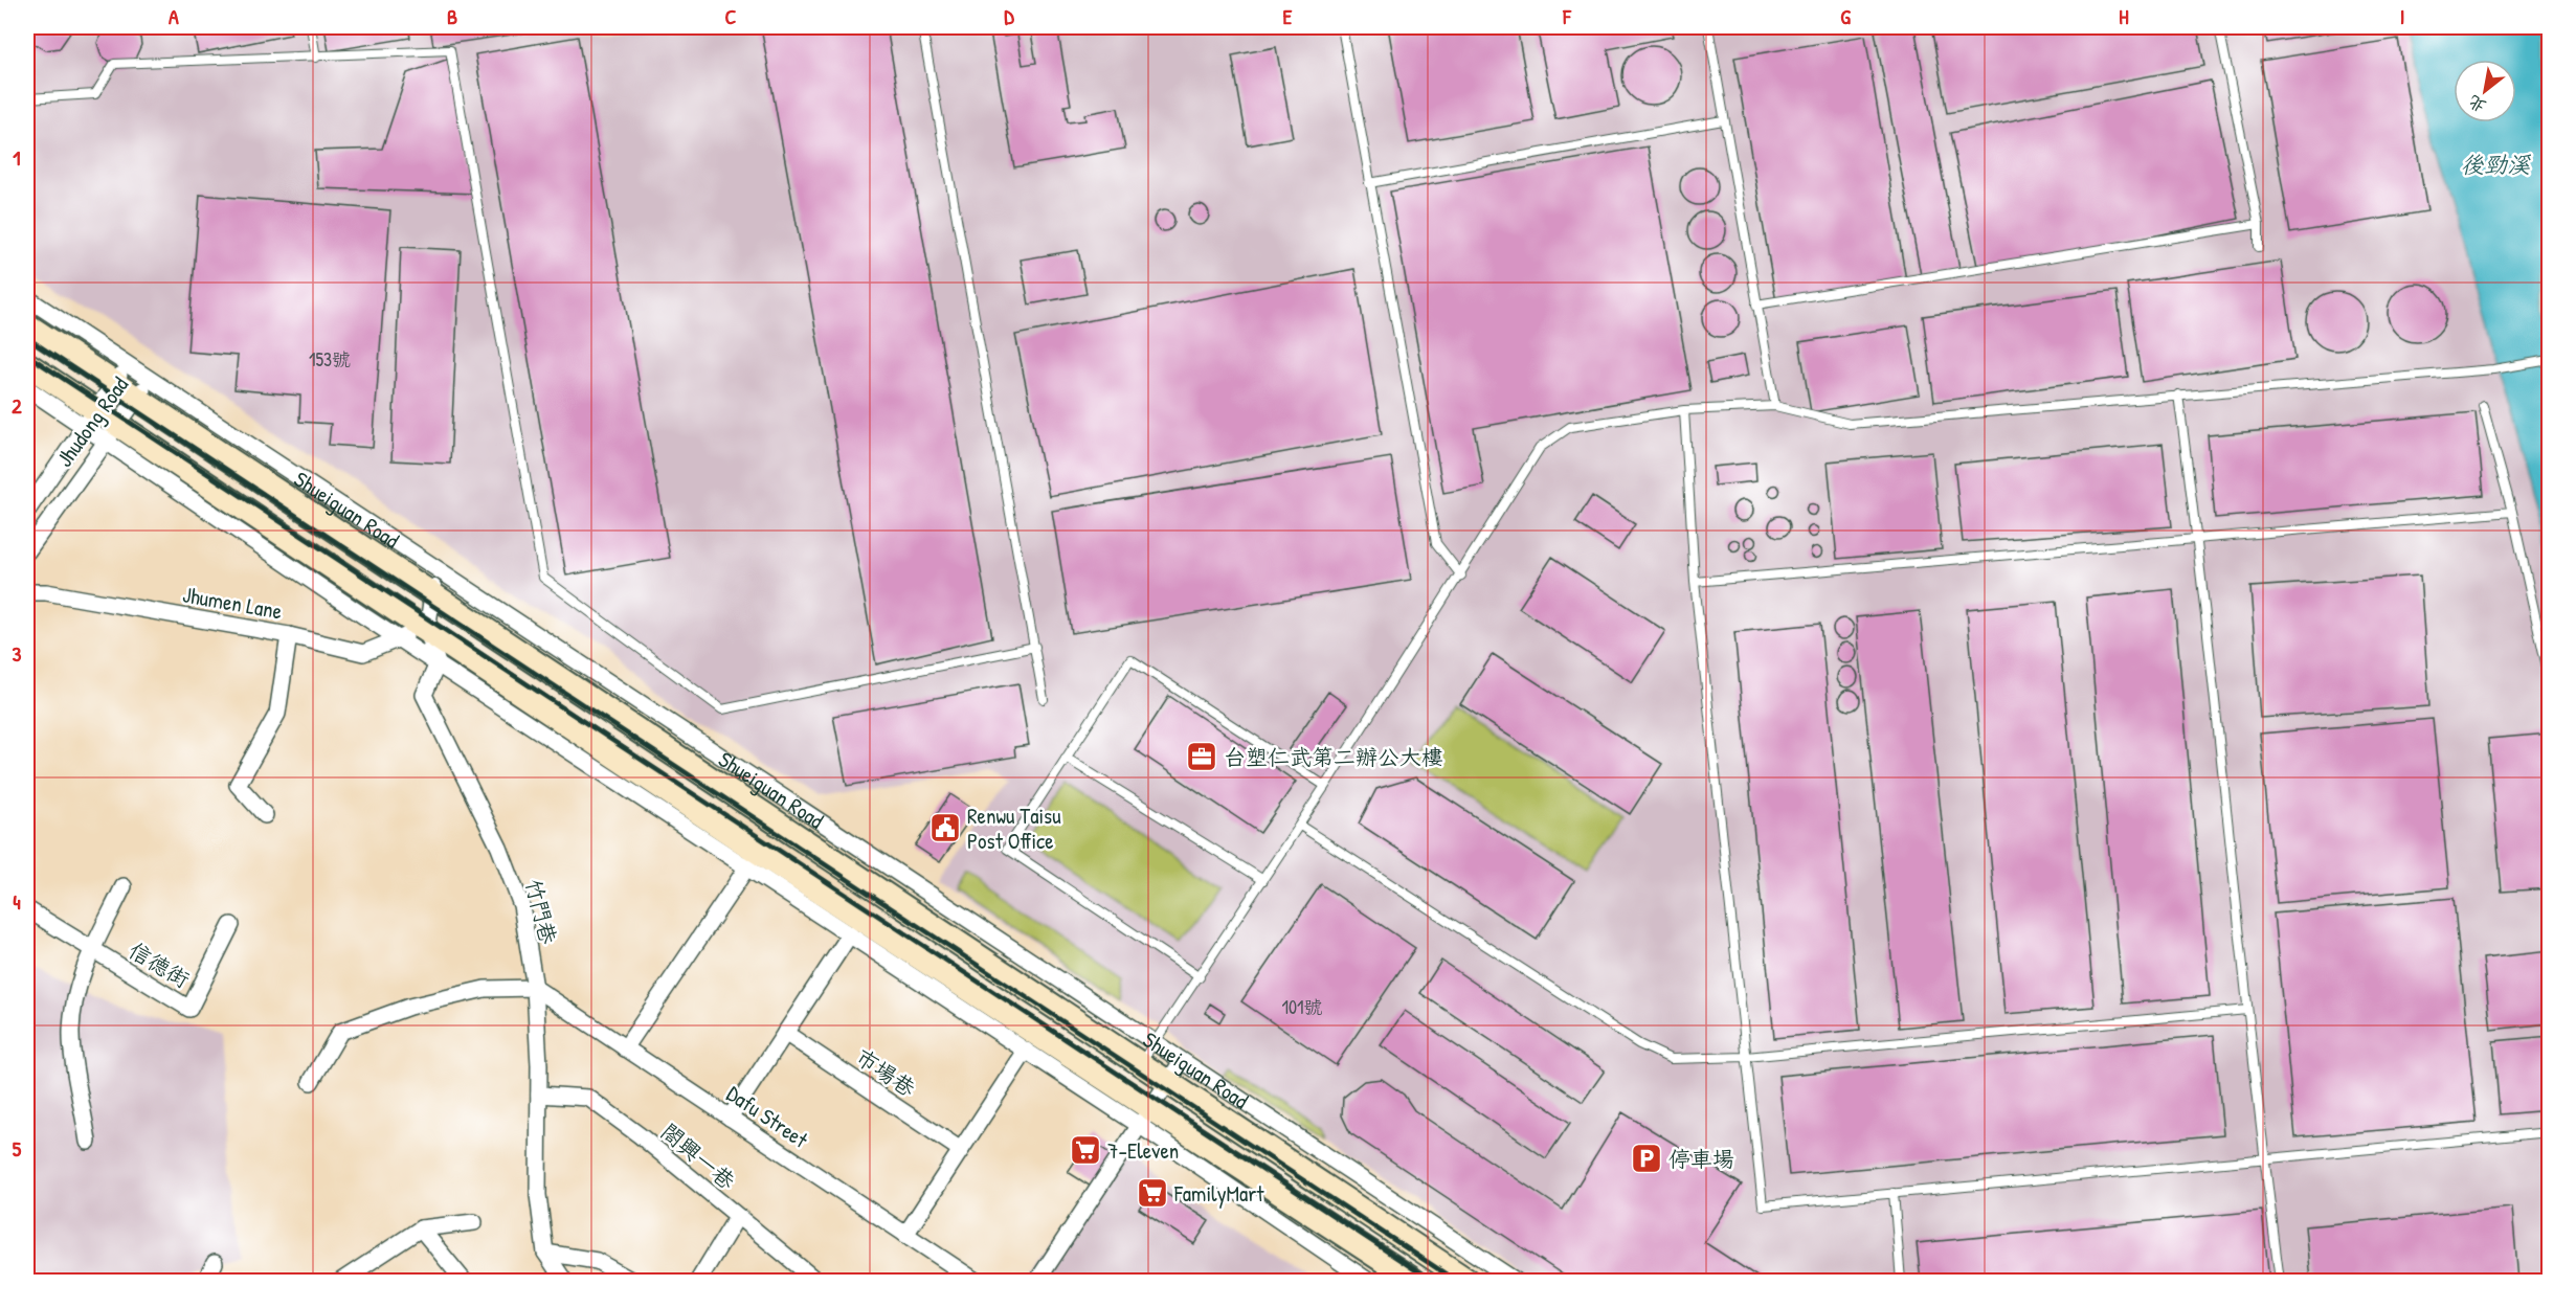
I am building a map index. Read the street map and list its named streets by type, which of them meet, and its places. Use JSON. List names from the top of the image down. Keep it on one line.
{"streets":{"street":["Jhudong Road","Shueiguan Road","Jhumen Lane","竹門巷","信德街","市場巷","Dafu Street","閤興一巷"]},"crossings":[["Jhudong Road","Shueiguan Road"],["竹門巷","Dafu Street"],["竹門巷","閤興一巷"]],"water":["後勁溪"],"places":{"office":["台塑仁武第二辦公大樓"],"public building":["Renwu Taisu Post Office"],"supermarket":["7-Eleven","FamilyMart"],"parking":["停車場"]},"house_numbers":["153號","101號"],"north":"bottom left","grid":{"columns":["A","B","C","D","E","F","G","H","I"],"rows":["1","2","3","4","5"]}}
